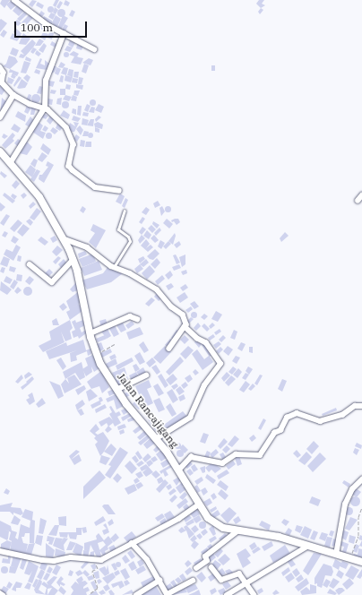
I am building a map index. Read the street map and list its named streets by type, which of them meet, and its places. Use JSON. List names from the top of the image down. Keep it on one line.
{"streets":{"main road":["Jalan Rancajigang"]},"scale_bar":"100 m"}
